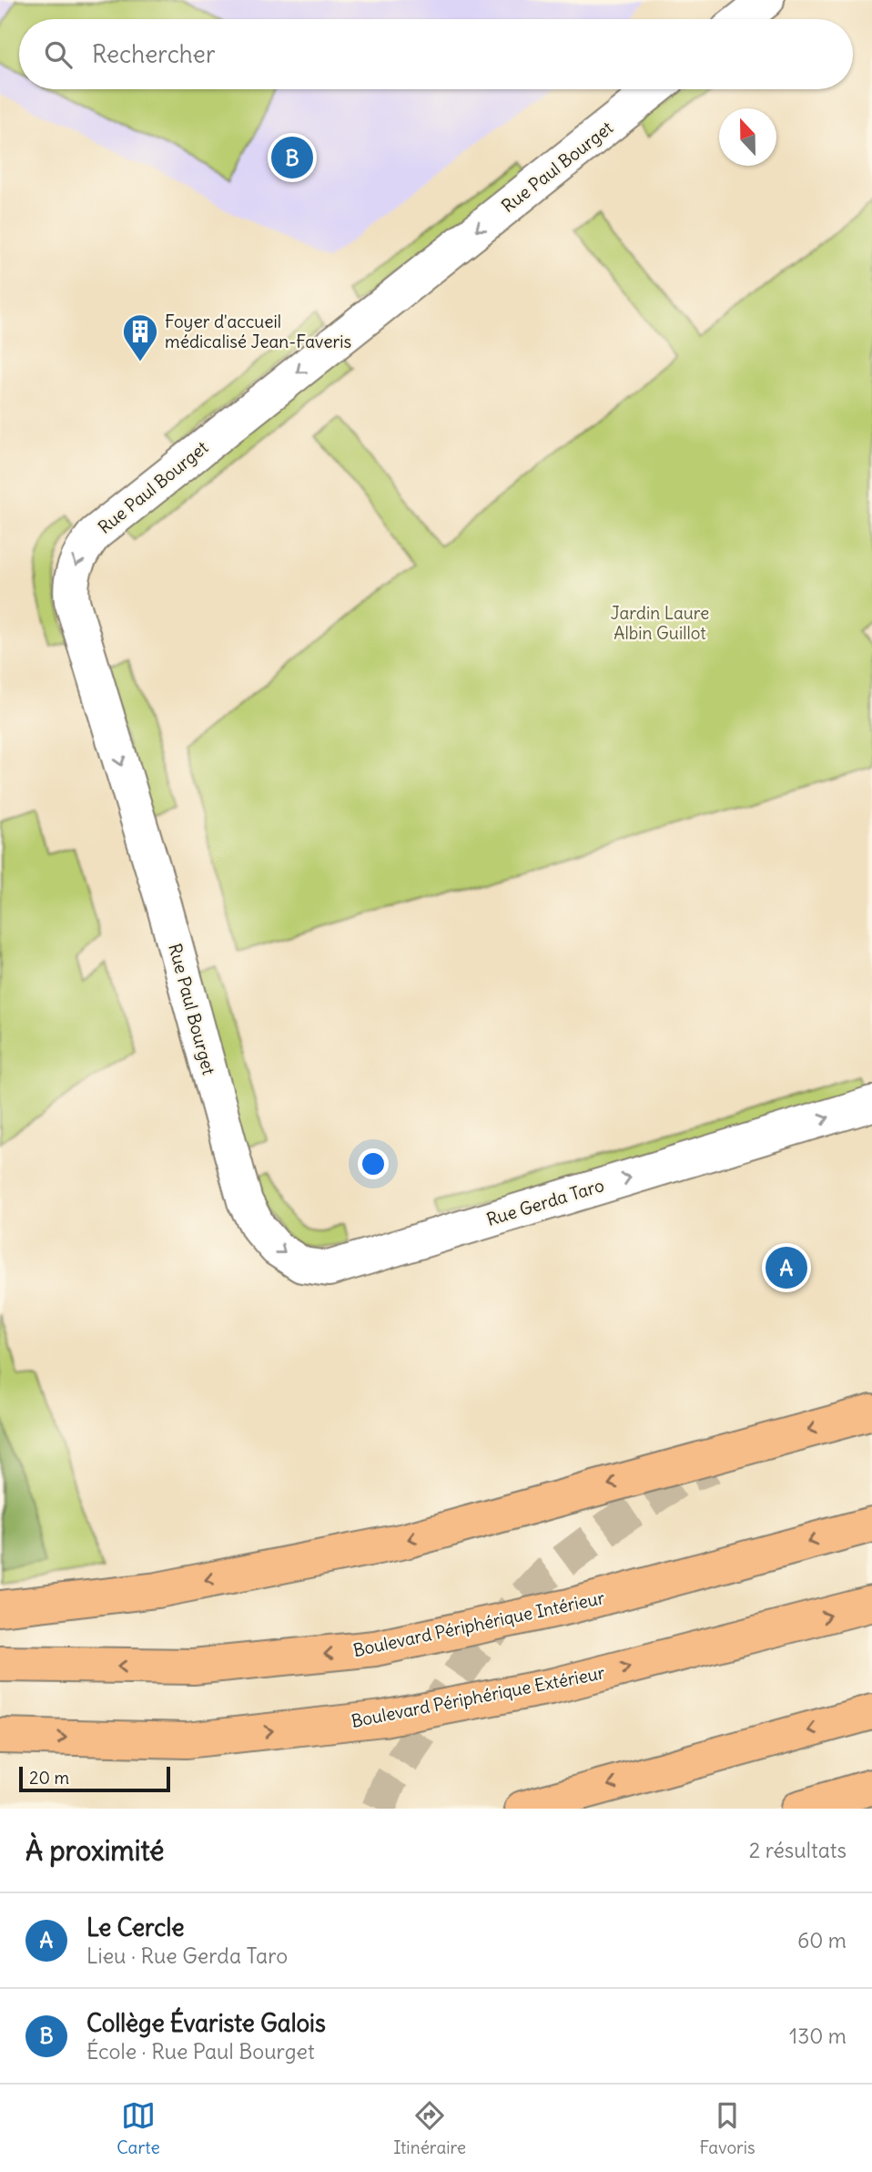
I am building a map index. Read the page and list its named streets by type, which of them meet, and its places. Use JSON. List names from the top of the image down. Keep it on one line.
{"streets":{"main road":["Boulevard Périphérique Intérieur","Boulevard Périphérique Extérieur"],"street":["Rue Paul Bourget","Rue Gerda Taro"]},"crossings":[["Rue Paul Bourget","Rue Gerda Taro"]],"one_way":["Rue Paul Bourget","Rue Gerda Taro"],"parks":["Jardin Laure Albin Guillot"],"places":{"building":["Foyer d'accueil médicalisé Jean-Faveris"]},"scale_bar":"20 m","north":"top","page":{"search":"Rechercher","pins":["B","A"],"scale":"20 m","heading":["À proximité","2 résultats"],"list":[{"mark":"A","name":"Le Cercle","note":"Lieu · Rue Gerda Taro","value":"60 m"},{"mark":"B","name":"Collège Évariste Galois","note":"École · Rue Paul Bourget","value":"130 m"}],"nav":["Carte","Itinéraire","Favoris"]}}
